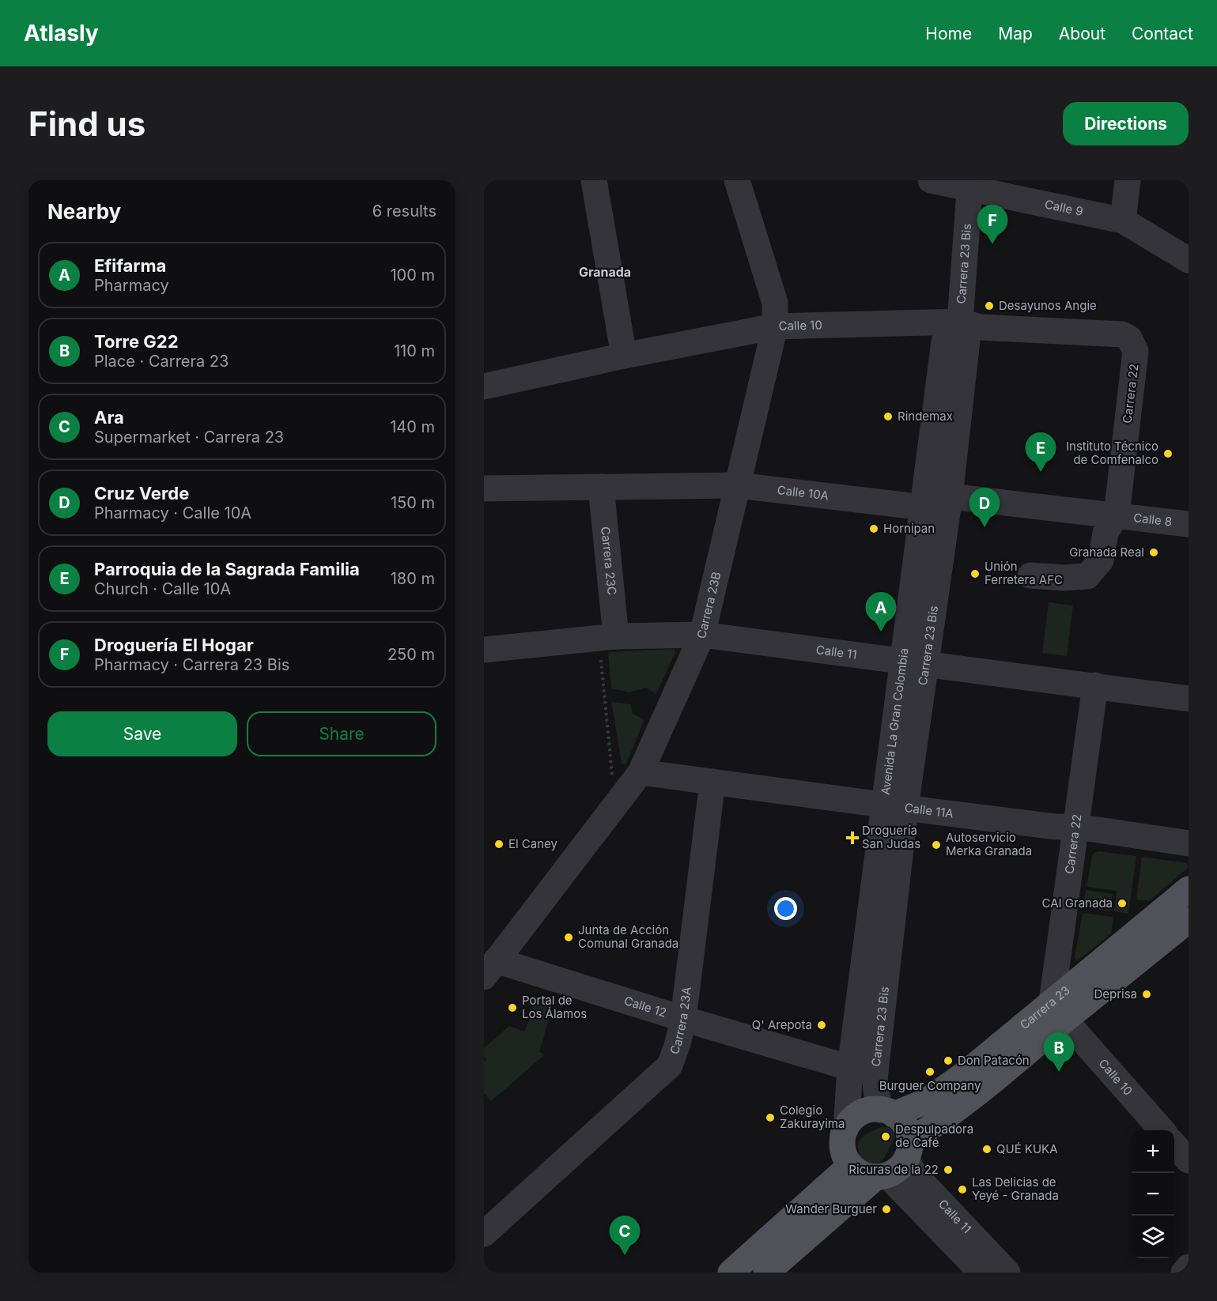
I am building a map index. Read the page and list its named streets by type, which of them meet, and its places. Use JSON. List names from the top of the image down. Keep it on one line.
{"streets":{"main road":["Carrera 23"],"street":["Calle 9","Carrera 23 Bis","Calle 10","Carrera 22","Calle 10A","Calle 8","Carrera 23C","Carrera 23B","Calle 11","Avenida La Gran Colombia","Calle 11A","Calle 12","Carrera 23A"]},"crossings":[["Calle 9","Carrera 23 Bis"],["Carrera 23 Bis","Calle 10"],["Carrera 23 Bis","Calle 10A"],["Carrera 23 Bis","Calle 11"],["Carrera 23 Bis","Avenida La Gran Colombia"],["Carrera 23 Bis","Calle 11A"],["Carrera 23 Bis","Carrera 23"],["Calle 10","Carrera 22"],["Calle 10","Carrera 23B"],["Calle 10","Avenida La Gran Colombia"],["Calle 10","Carrera 23"],["Carrera 22","Calle 10A"],["Carrera 22","Calle 8"],["Carrera 22","Calle 11"],["Carrera 22","Calle 11A"],["Carrera 22","Carrera 23"],["Calle 10A","Calle 8"],["Calle 10A","Carrera 23C"],["Calle 10A","Carrera 23B"],["Calle 10A","Avenida La Gran Colombia"],["Carrera 23C","Calle 11"],["Carrera 23B","Calle 11"],["Carrera 23B","Calle 11A"],["Carrera 23B","Calle 12"],["Calle 11","Avenida La Gran Colombia"],["Calle 11","Carrera 23"],["Avenida La Gran Colombia","Calle 11A"],["Avenida La Gran Colombia","Calle 12"],["Avenida La Gran Colombia","Carrera 23"],["Calle 11A","Carrera 23A"],["Calle 12","Carrera 23A"]],"districts":["Granada"],"places":{"other":["Desayunos Angie","Rindemax","Instituto Técnico de Comfenalco","Hornipan","Granada Real","Unión Ferretera AFC","El Caney","Autoservicio Merka Granada","CAI Granada","Junta de Acción Comunal Granada","Deprisa","Portal de Los Álamos","Q' Arepota","Don Patacón","Burguer Company","Colegio Zakurayima","Despulpadora de Café","QUÉ KUKA","Ricuras de la 22","Las Delicias de Yeyé - Granada","Wander Burguer"],"health":["Droguería San Judas"]},"page":{"header":"Atlasly","nav":["Home","Map","About","Contact"],"buttons":["Directions",["Save","Share"]],"title":"Find us","heading":["Nearby","6 results"],"pins":["F","E","D","A","B","C"],"list":[{"mark":"A","name":"Efifarma","note":"Pharmacy","value":"100 m"},{"mark":"B","name":"Torre G22","note":"Place · Carrera 23","value":"110 m"},{"mark":"C","name":"Ara","note":"Supermarket · Carrera 23","value":"140 m"},{"mark":"D","name":"Cruz Verde","note":"Pharmacy · Calle 10A","value":"150 m"},{"mark":"E","name":"Parroquia de la Sagrada Familia","note":"Church · Calle 10A","value":"180 m"},{"mark":"F","name":"Droguería El Hogar","note":"Pharmacy · Carrera 23 Bis","value":"250 m"}],"map_buttons":["+","−"]}}
